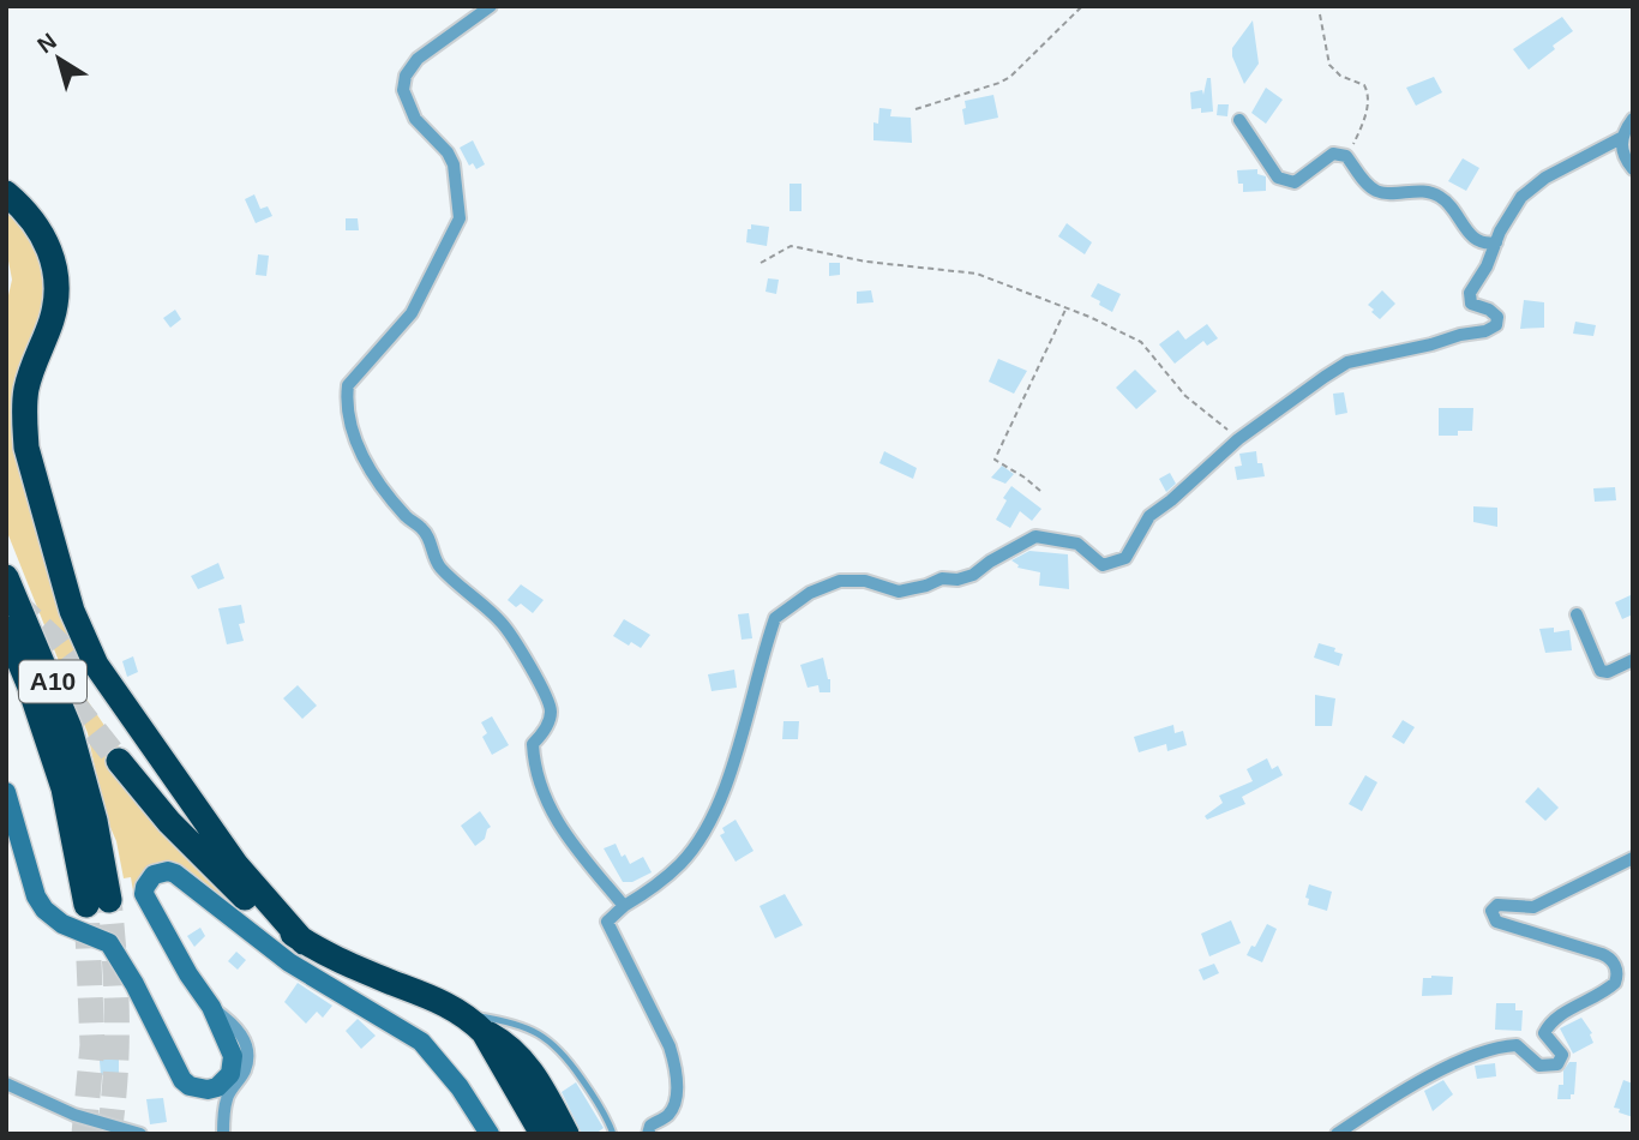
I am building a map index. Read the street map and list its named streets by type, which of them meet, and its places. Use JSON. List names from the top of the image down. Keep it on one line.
{"streets":{"highway":["A10"]},"north":"top left"}
